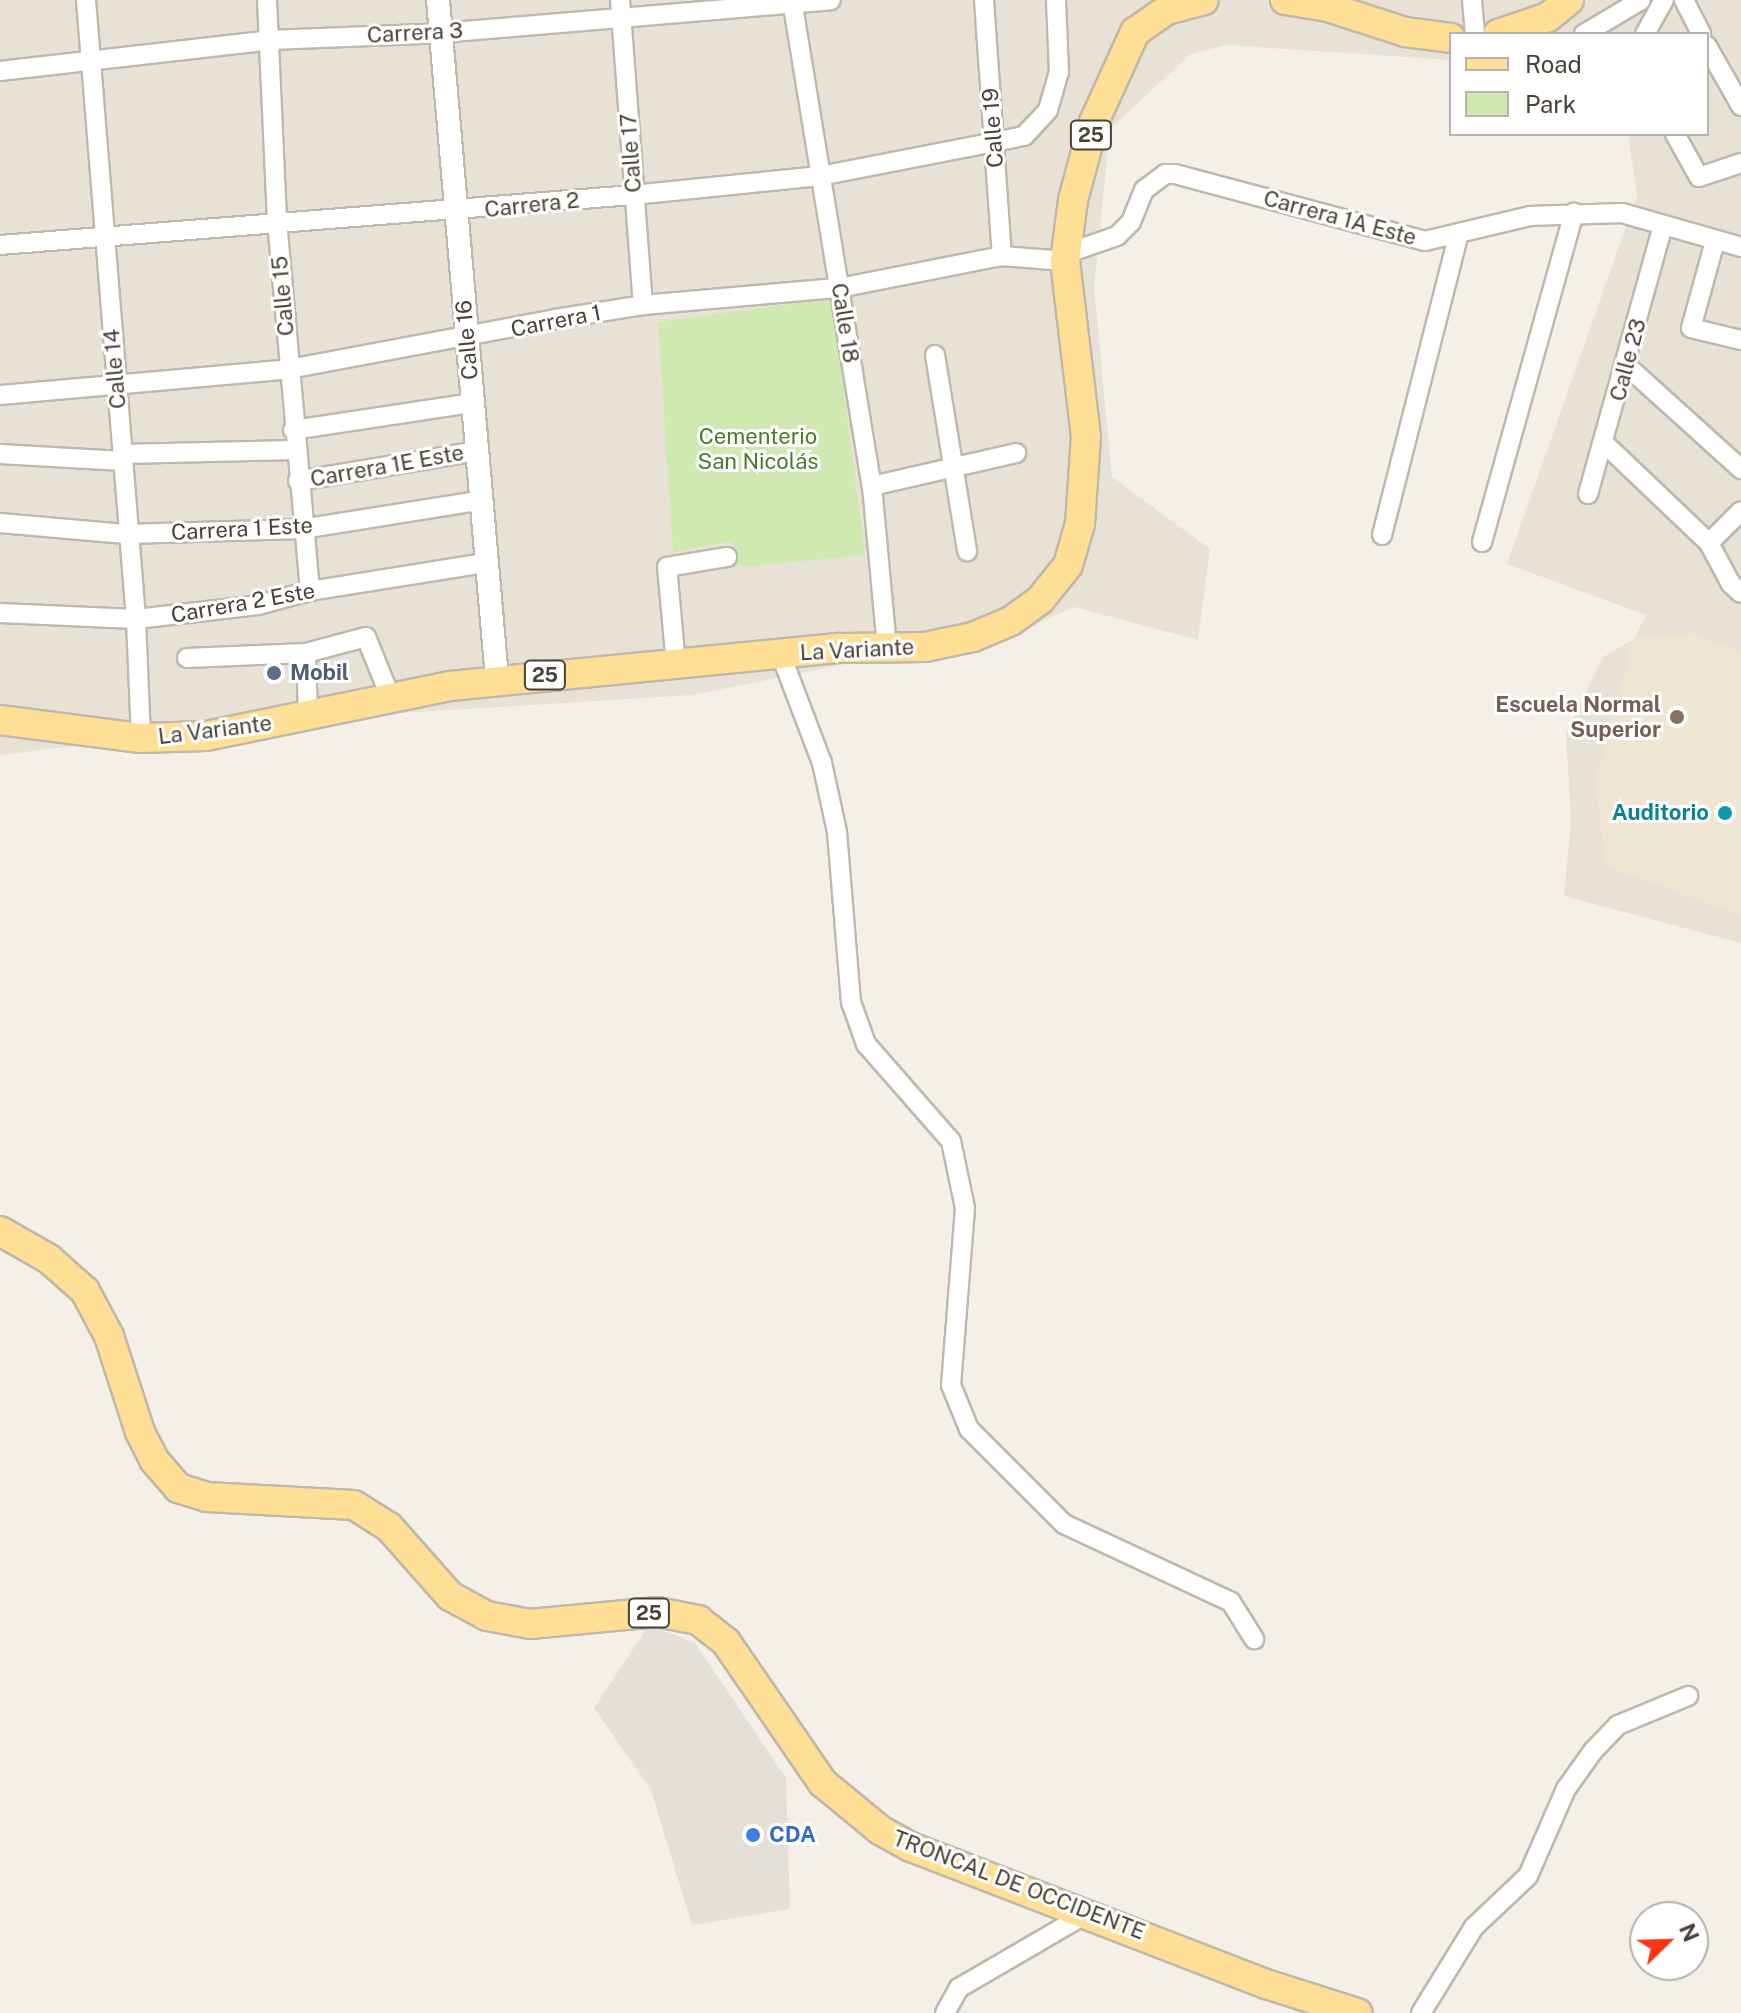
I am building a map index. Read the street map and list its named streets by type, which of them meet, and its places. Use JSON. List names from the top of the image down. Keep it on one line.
{"streets":{"main road":["25","La Variante","TRONCAL DE OCCIDENTE"],"street":["Carrera 3","Calle 19","Calle 17","Carrera 2","Carrera 1A Este","Calle 15","Carrera 1","Calle 18","Calle 16","Calle 23","Calle 14","Carrera 1E Este","Carrera 1 Este","Carrera 2 Este"]},"crossings":[["Carrera 3","Calle 17"],["Carrera 3","Calle 15"],["Carrera 3","Calle 18"],["Carrera 3","Calle 16"],["Carrera 3","Calle 14"],["Calle 19","Carrera 2"],["Calle 19","Carrera 1"],["Calle 17","Carrera 2"],["Calle 17","Carrera 1"],["Carrera 2","Calle 15"],["Carrera 2","Calle 18"],["Carrera 2","Calle 16"],["Carrera 2","Calle 14"],["Carrera 1A Este","Carrera 1"],["Carrera 1A Este","Calle 23"],["Carrera 1A Este","La Variante"],["Calle 15","Carrera 1"],["Calle 15","Carrera 1E Este"],["Calle 15","Carrera 1 Este"],["Calle 15","Carrera 2 Este"],["Carrera 1","Calle 18"],["Carrera 1","Calle 16"],["Carrera 1","Calle 14"],["Carrera 1","La Variante"],["Calle 18","La Variante"],["Calle 16","Carrera 1E Este"],["Calle 16","Carrera 1 Este"],["Calle 16","Carrera 2 Este"],["Calle 16","La Variante"],["Calle 14","Carrera 1 Este"],["Calle 14","Carrera 2 Este"],["Calle 14","La Variante"]],"parks":["Cementerio San Nicolás"],"places":["Mobil","Escuela Normal Superior","Auditorio","CDA"],"legend":["Road","Park"],"north":"top right"}
